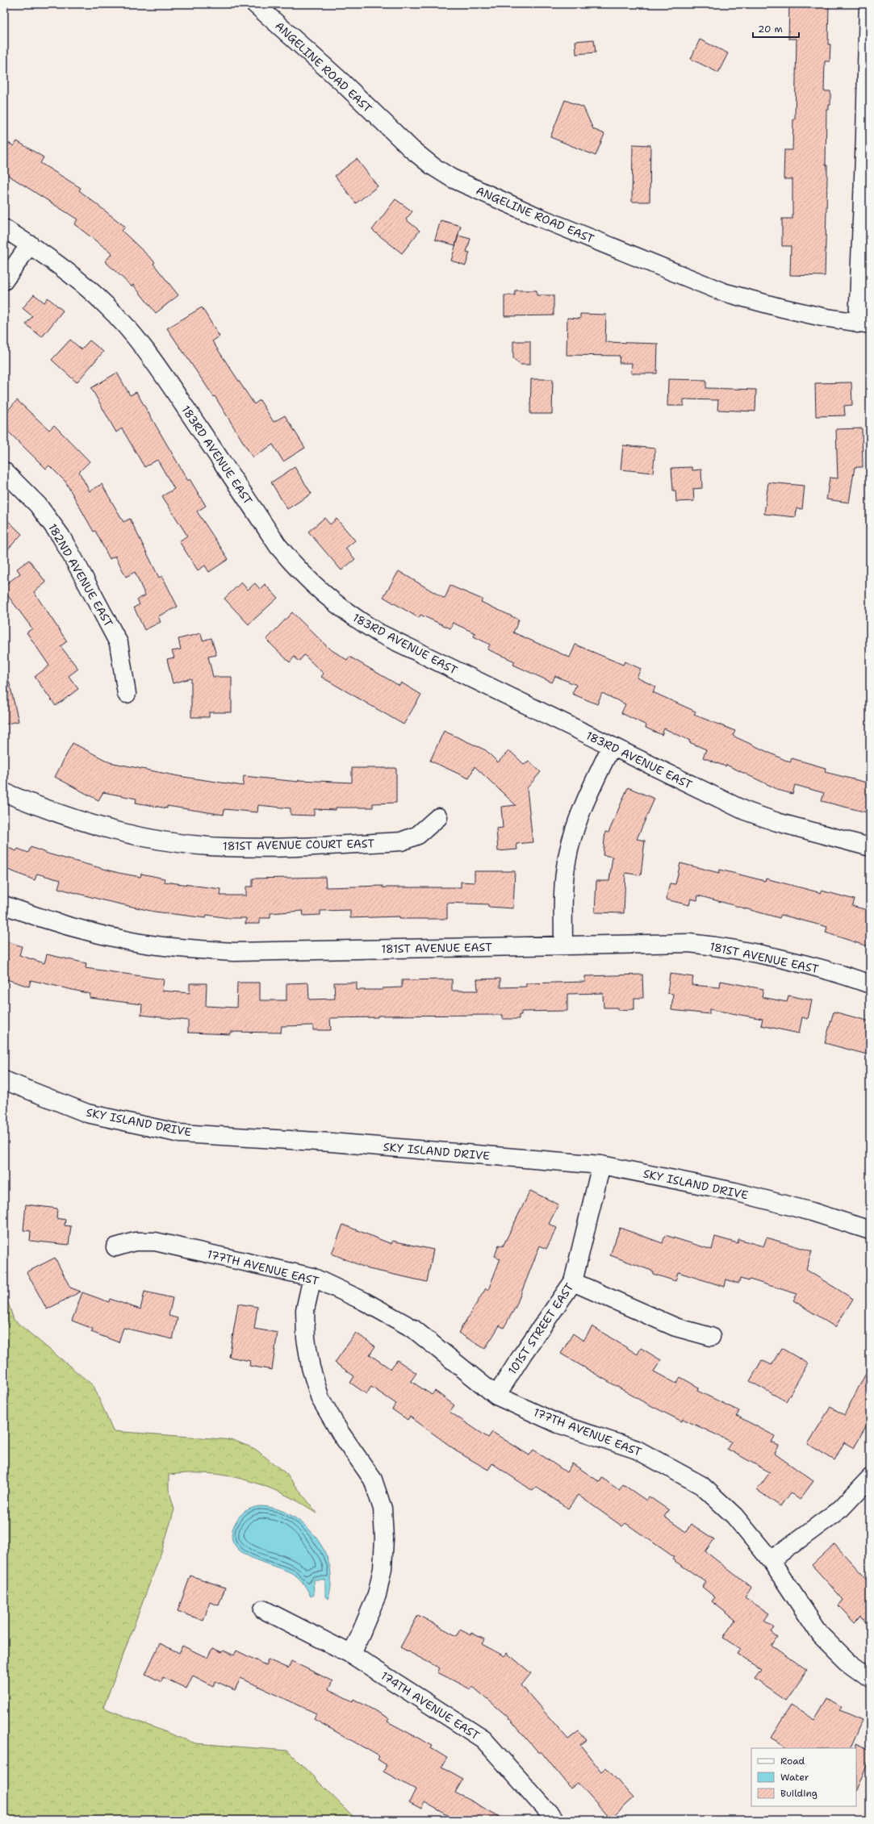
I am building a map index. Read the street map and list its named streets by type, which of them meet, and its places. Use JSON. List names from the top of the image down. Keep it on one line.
{"streets":{"street":["ANGELINE ROAD EAST","183RD AVENUE EAST","182ND AVENUE EAST","181ST AVENUE COURT EAST","181ST AVENUE EAST","SKY ISLAND DRIVE","177TH AVENUE EAST","101ST STREET EAST","174TH AVENUE EAST"]},"crossings":[["SKY ISLAND DRIVE","101ST STREET EAST"],["177TH AVENUE EAST","101ST STREET EAST"]],"legend":["Road","Water","Building"],"scale_bar":"20 m"}
